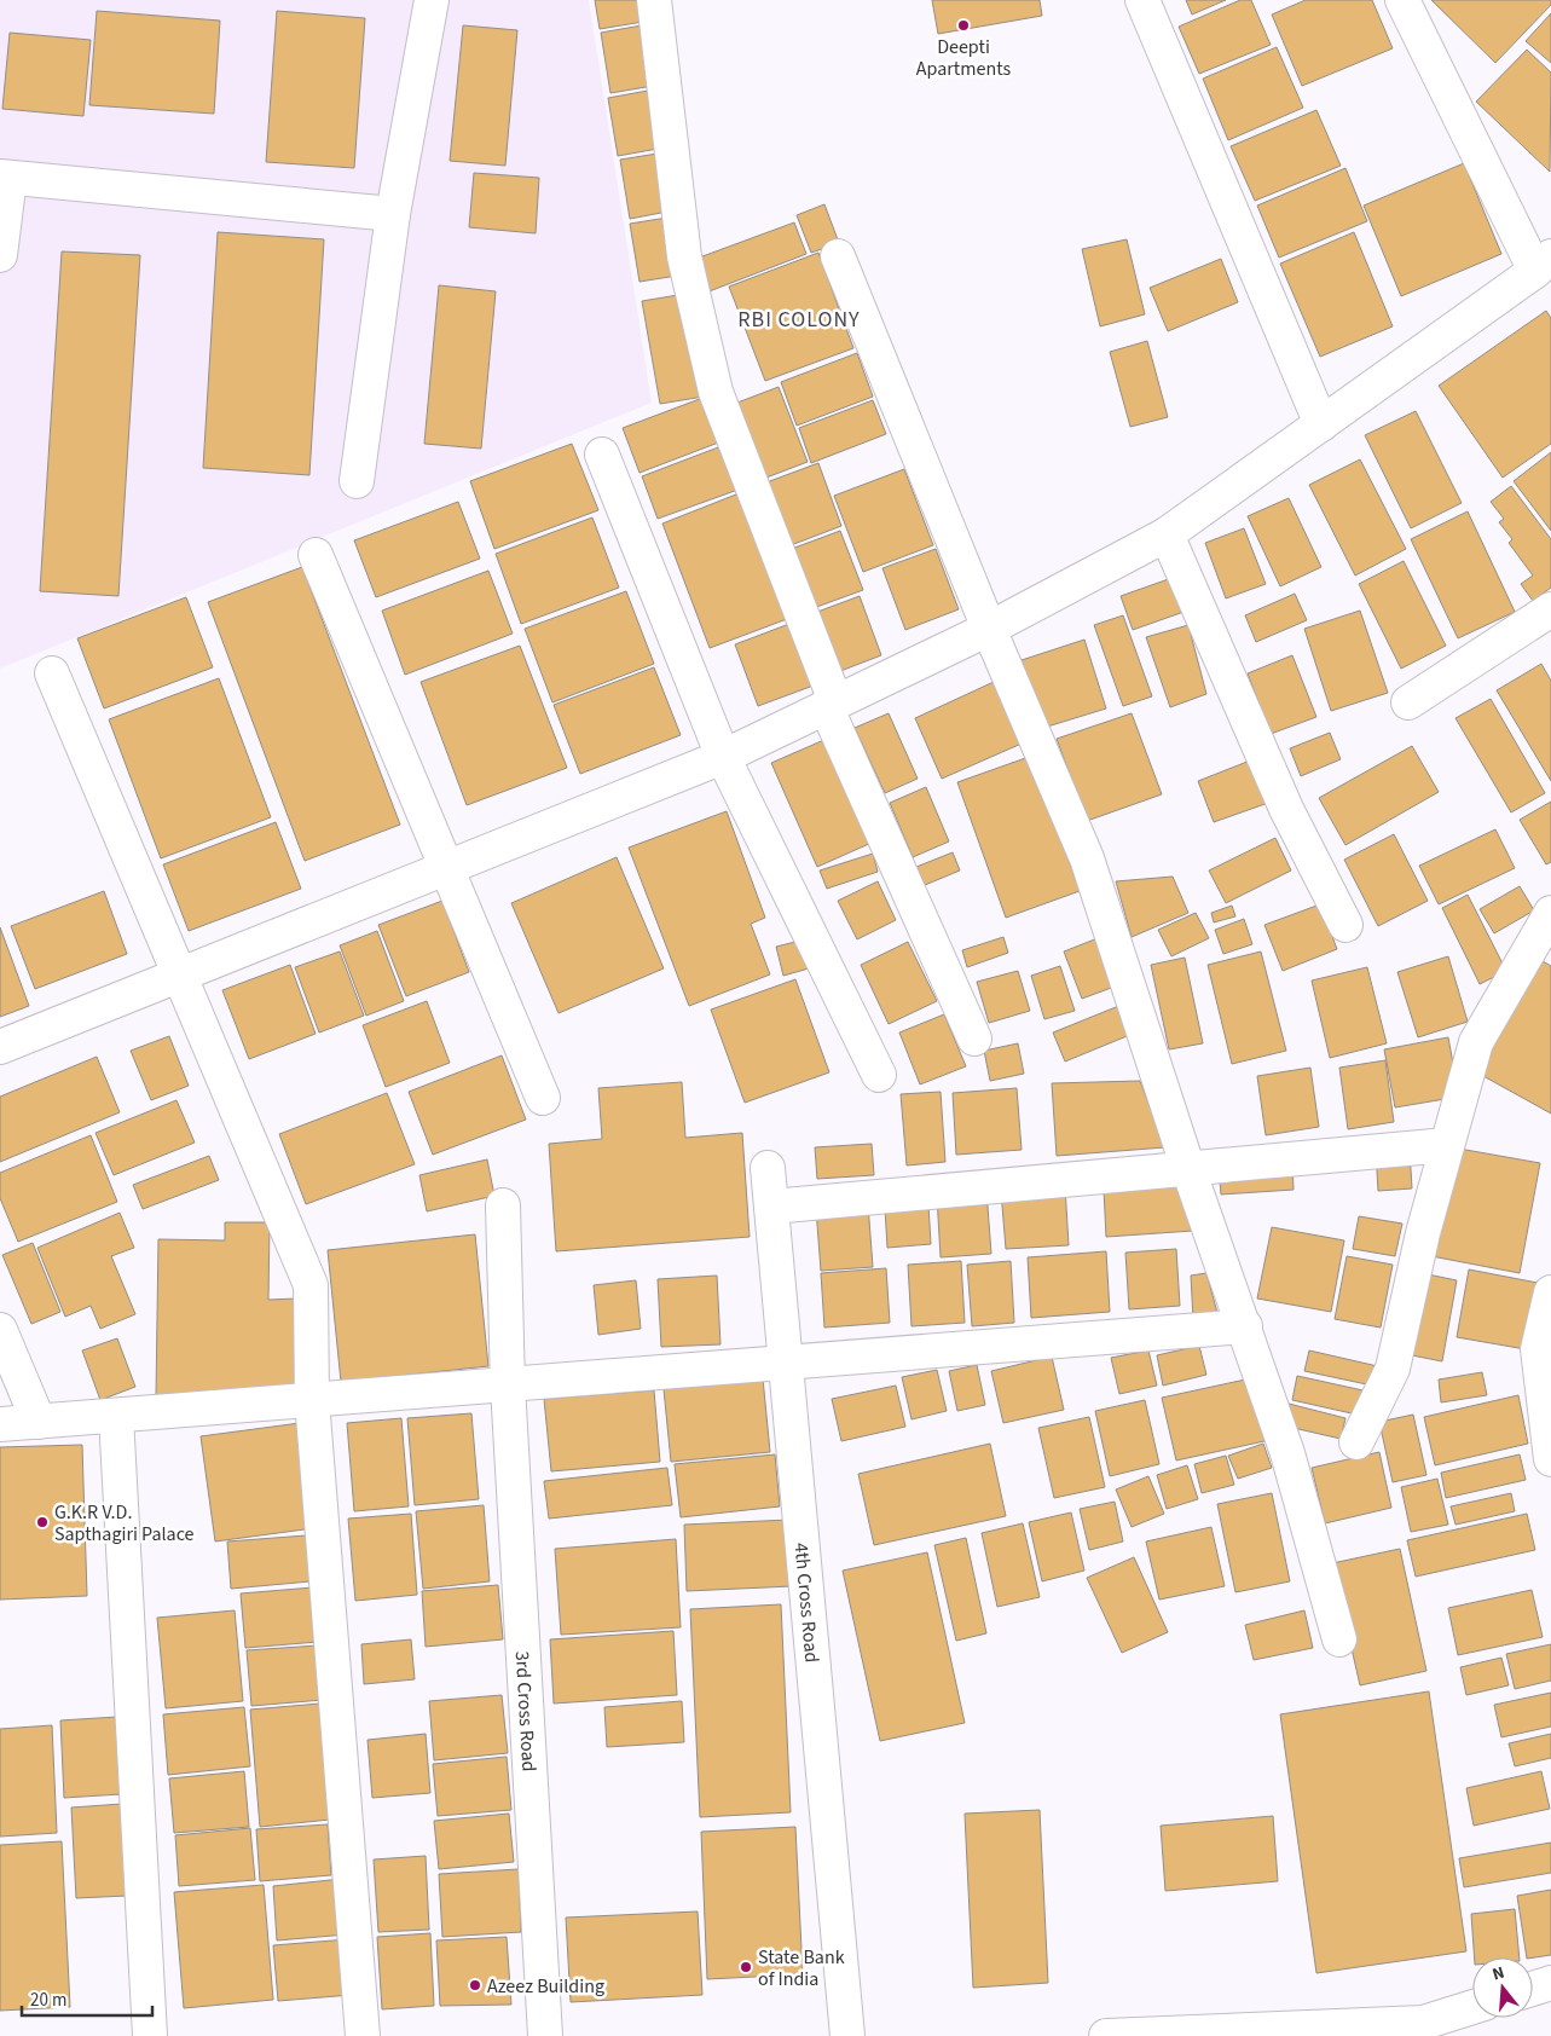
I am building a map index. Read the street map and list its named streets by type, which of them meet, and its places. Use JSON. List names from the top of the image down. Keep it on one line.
{"streets":{"street":["4th Cross Road","3rd Cross Road"]},"districts":["RBI COLONY"],"places":["Deepti Apartments","G.K.R V.D. Sapthagiri Palace","State Bank of India","Azeez Building"],"scale_bar":"20 m","north":"top"}
